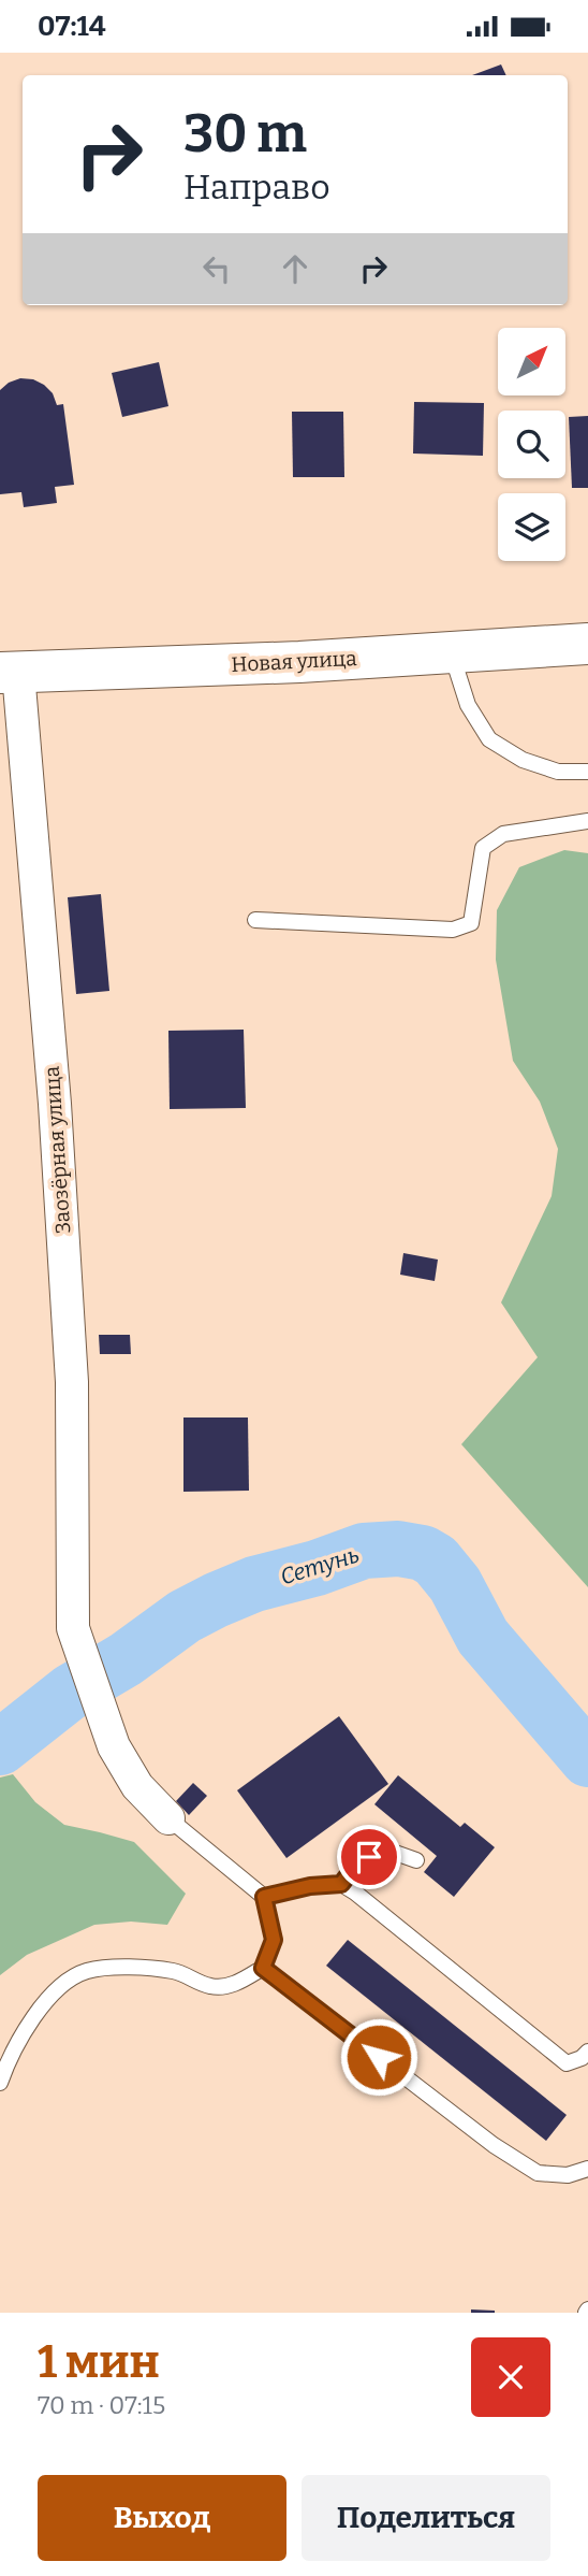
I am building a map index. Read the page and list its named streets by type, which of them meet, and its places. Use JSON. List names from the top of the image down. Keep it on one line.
{"streets":{"street":["Новая улица","Заозёрная улица"]},"crossings":[["Новая улица","Заозёрная улица"]],"water":["Сетунь"],"north":"top right","page":{"status":"07:14","turn":["30 m","Направо"],"heading":["1 мин","70 m · 07:15"],"buttons":["Выход","Поделиться"]}}
